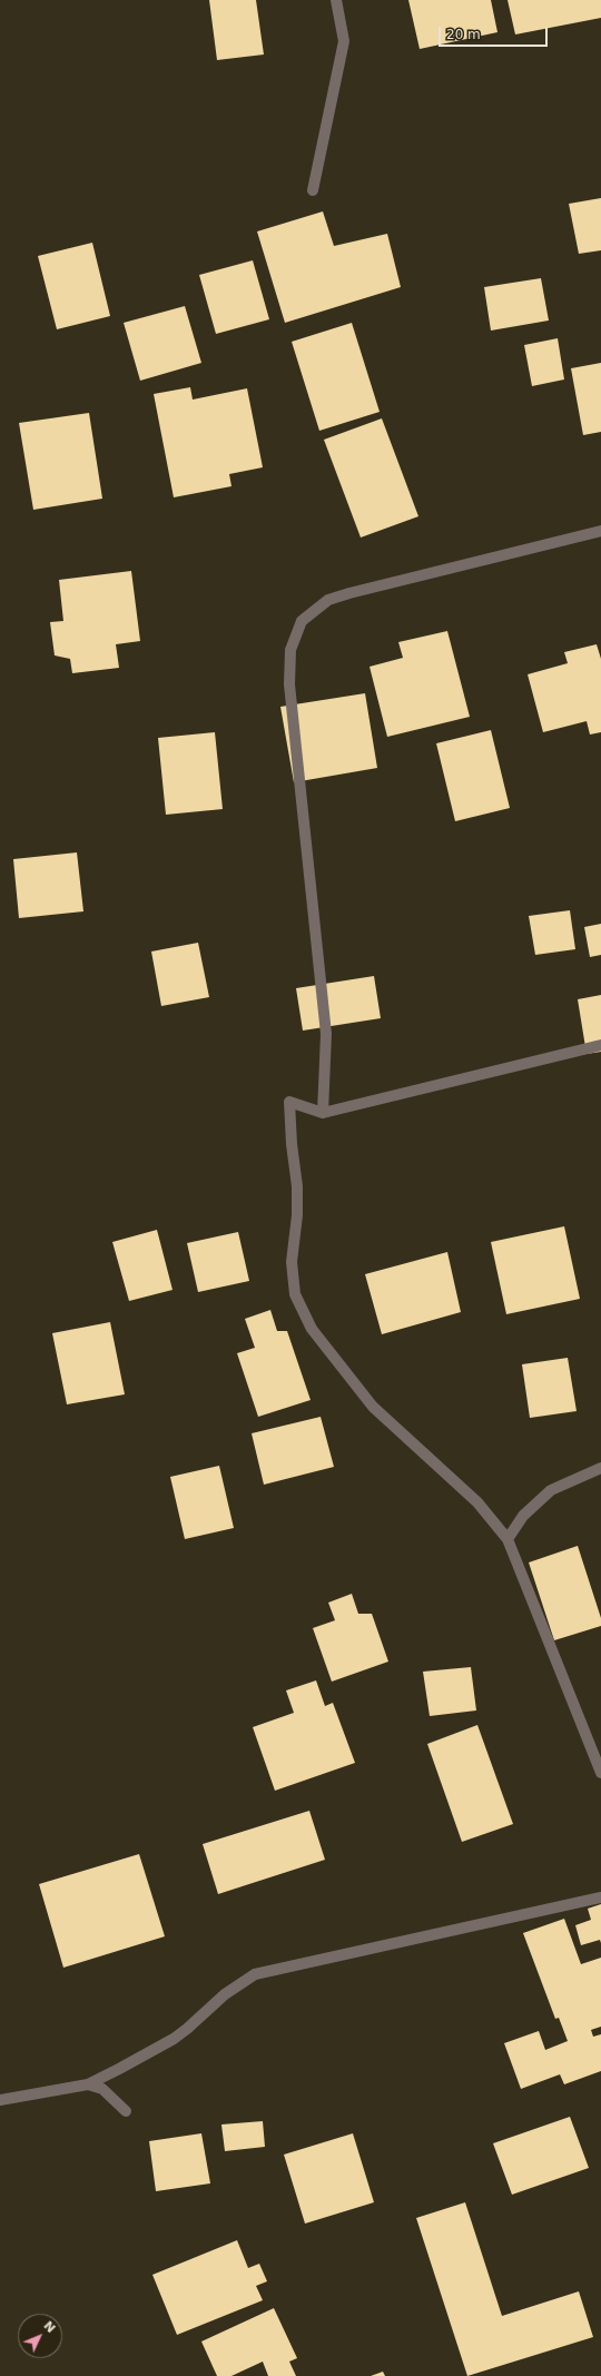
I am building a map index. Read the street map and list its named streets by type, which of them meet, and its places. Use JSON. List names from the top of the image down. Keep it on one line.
{"scale_bar":"20 m","north":"top right"}
